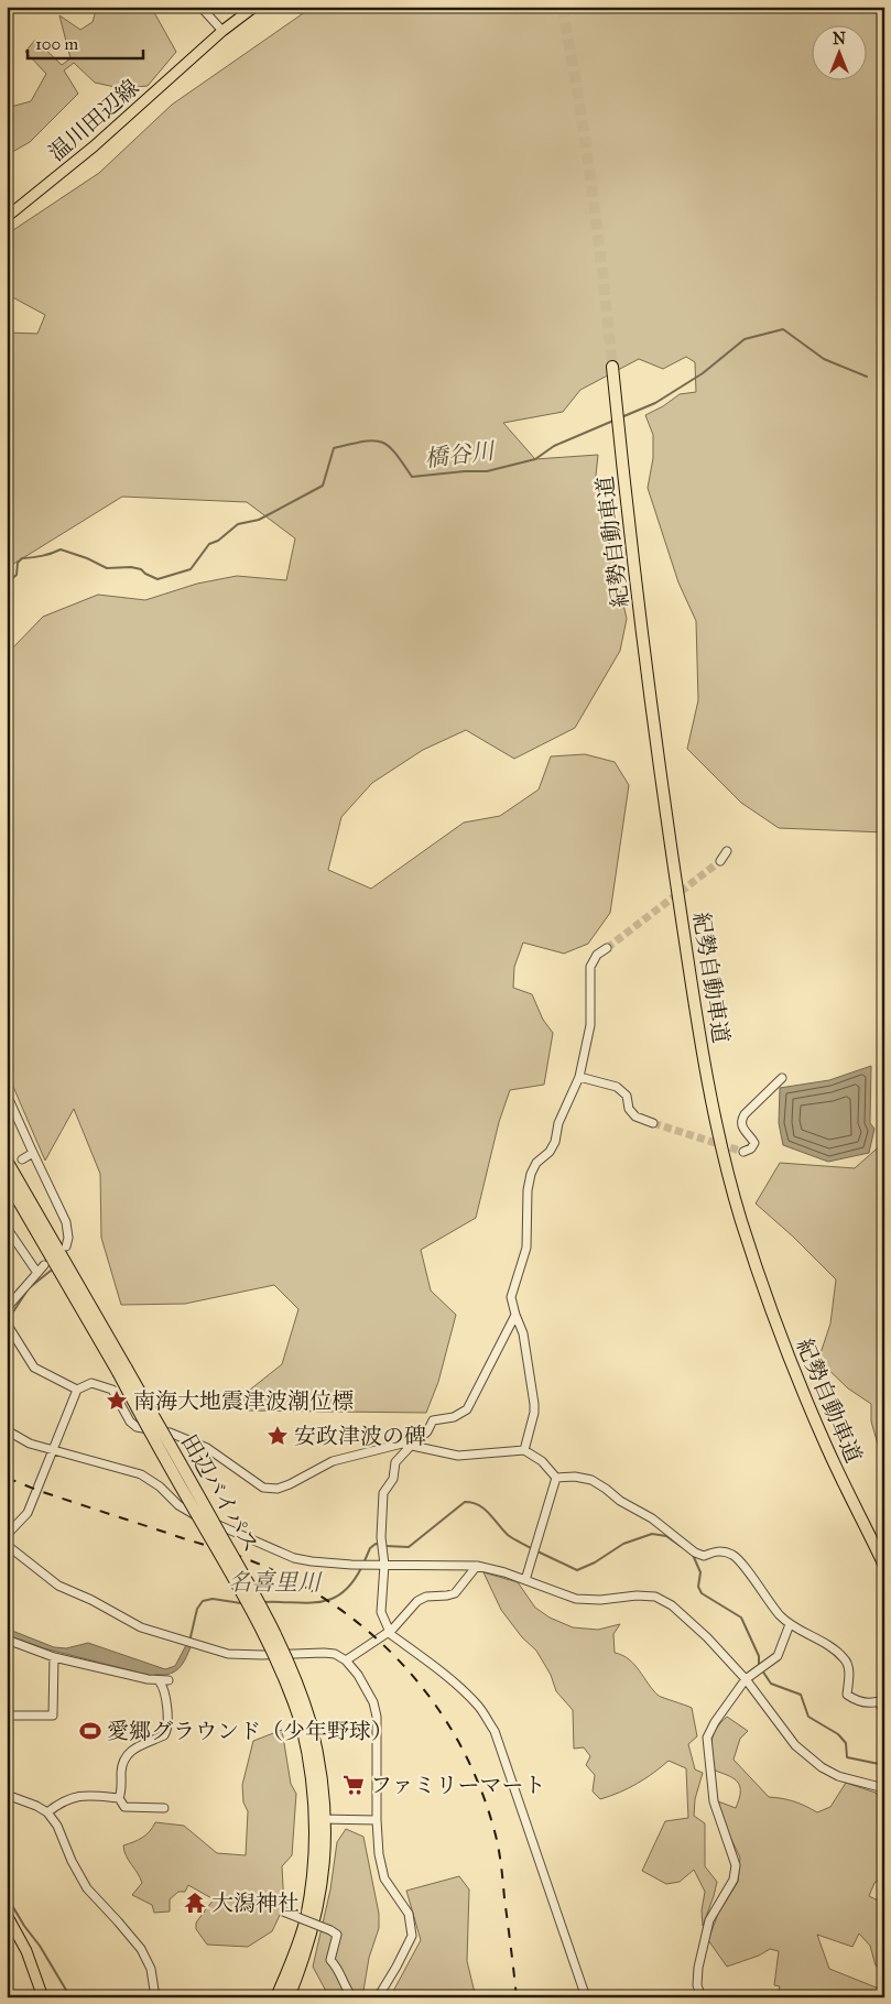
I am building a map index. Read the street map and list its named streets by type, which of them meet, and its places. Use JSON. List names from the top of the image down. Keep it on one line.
{"streets":{"highway":["紀勢自動車道","田辺バイパス"],"main road":["温川田辺線"]},"water":["橋谷川","名喜里川"],"places":{"place":["南海大地震津波潮位標","安政津波の碑"],"sports":["愛郷グラウンド（少年野球）"],"supermarket":["ファミリーマート"],"temple":["大潟神社"]},"scale_bar":"100 m","north":"top"}
